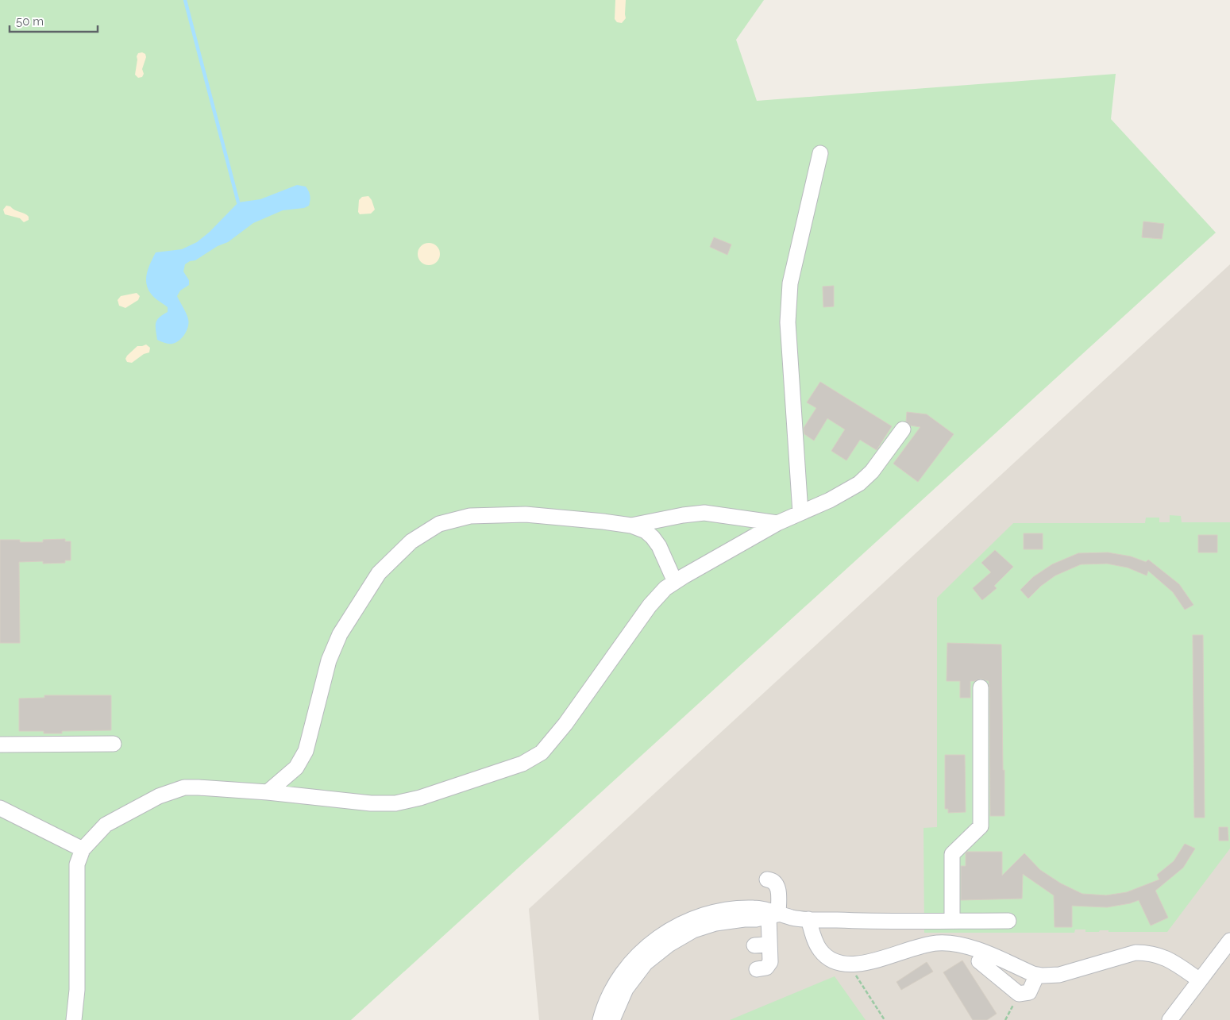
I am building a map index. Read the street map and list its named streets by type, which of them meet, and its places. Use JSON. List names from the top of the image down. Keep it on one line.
{"scale_bar":"50 m"}
